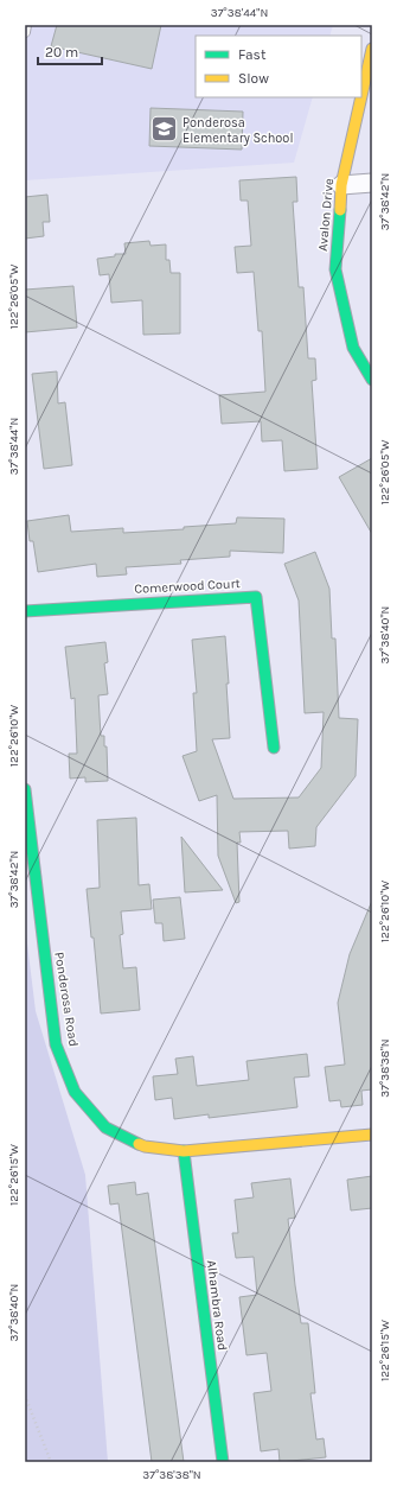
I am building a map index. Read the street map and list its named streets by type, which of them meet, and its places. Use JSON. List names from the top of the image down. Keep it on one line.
{"streets":{"street":["Avalon Drive","Comerwood Court","Ponderosa Road","Alhambra Road"]},"crossings":[["Ponderosa Road","Alhambra Road"]],"places":{"school or university":["Ponderosa Elementary School"]},"legend":["Fast","Slow"],"scale_bar":"20 m","coordinates":["37°38'44\"N","37°38'42\"N","122°26'05\"W","37°38'40\"N","122°26'10\"W","37°38'38\"N","122°26'15\"W"]}
